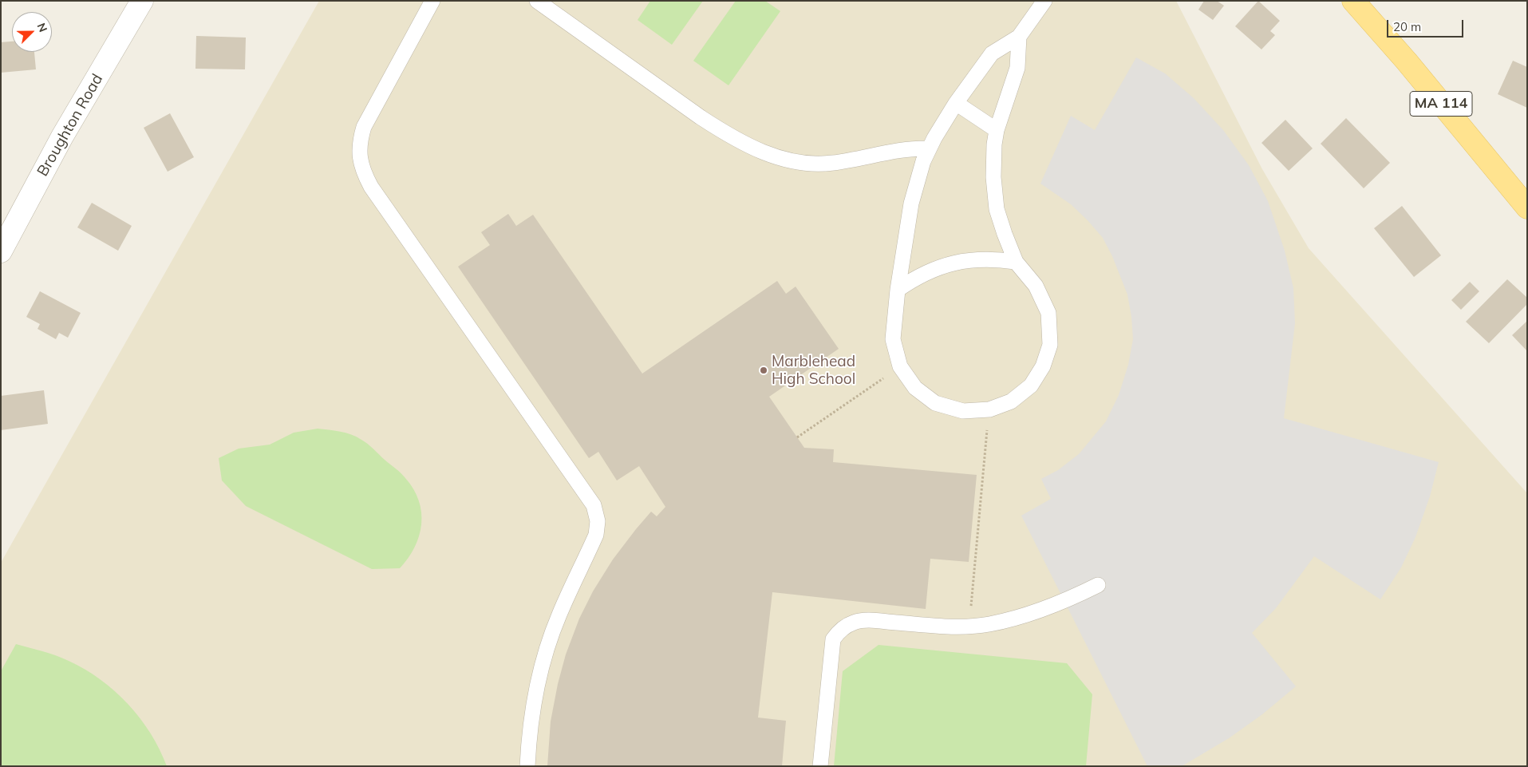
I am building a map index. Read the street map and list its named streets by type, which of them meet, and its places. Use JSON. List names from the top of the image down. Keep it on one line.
{"streets":{"main road":["MA 114"],"street":["Broughton Road"]},"places":["Marblehead High School"],"scale_bar":"20 m","north":"top right"}
